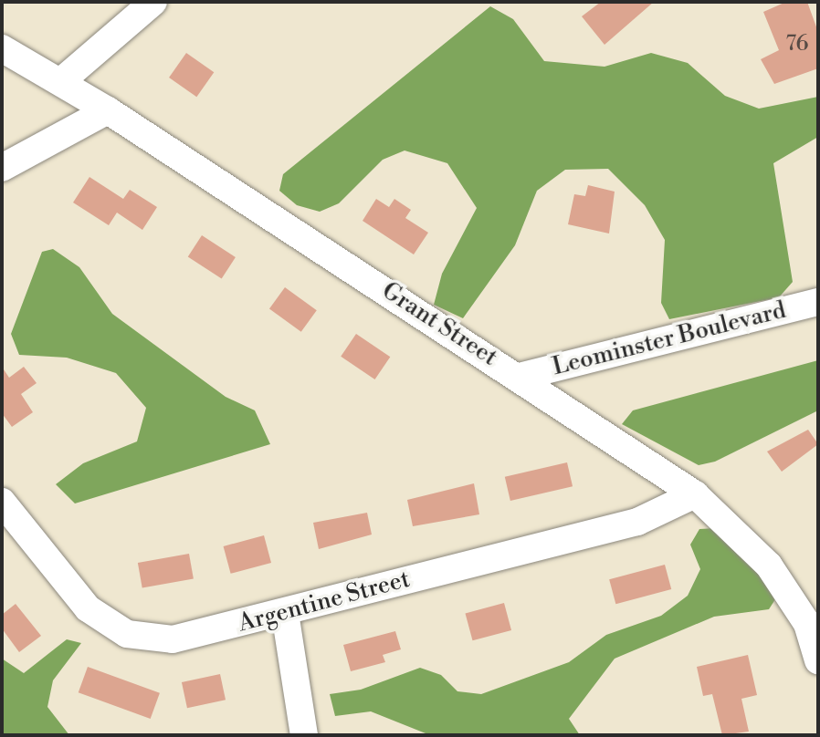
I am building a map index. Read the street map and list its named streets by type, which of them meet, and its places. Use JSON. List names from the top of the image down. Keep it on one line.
{"streets":{"street":["Grant Street","Leominster Boulevard","Argentine Street"]},"crossings":[["Grant Street","Leominster Boulevard"],["Grant Street","Argentine Street"]],"house_numbers":["76"]}
